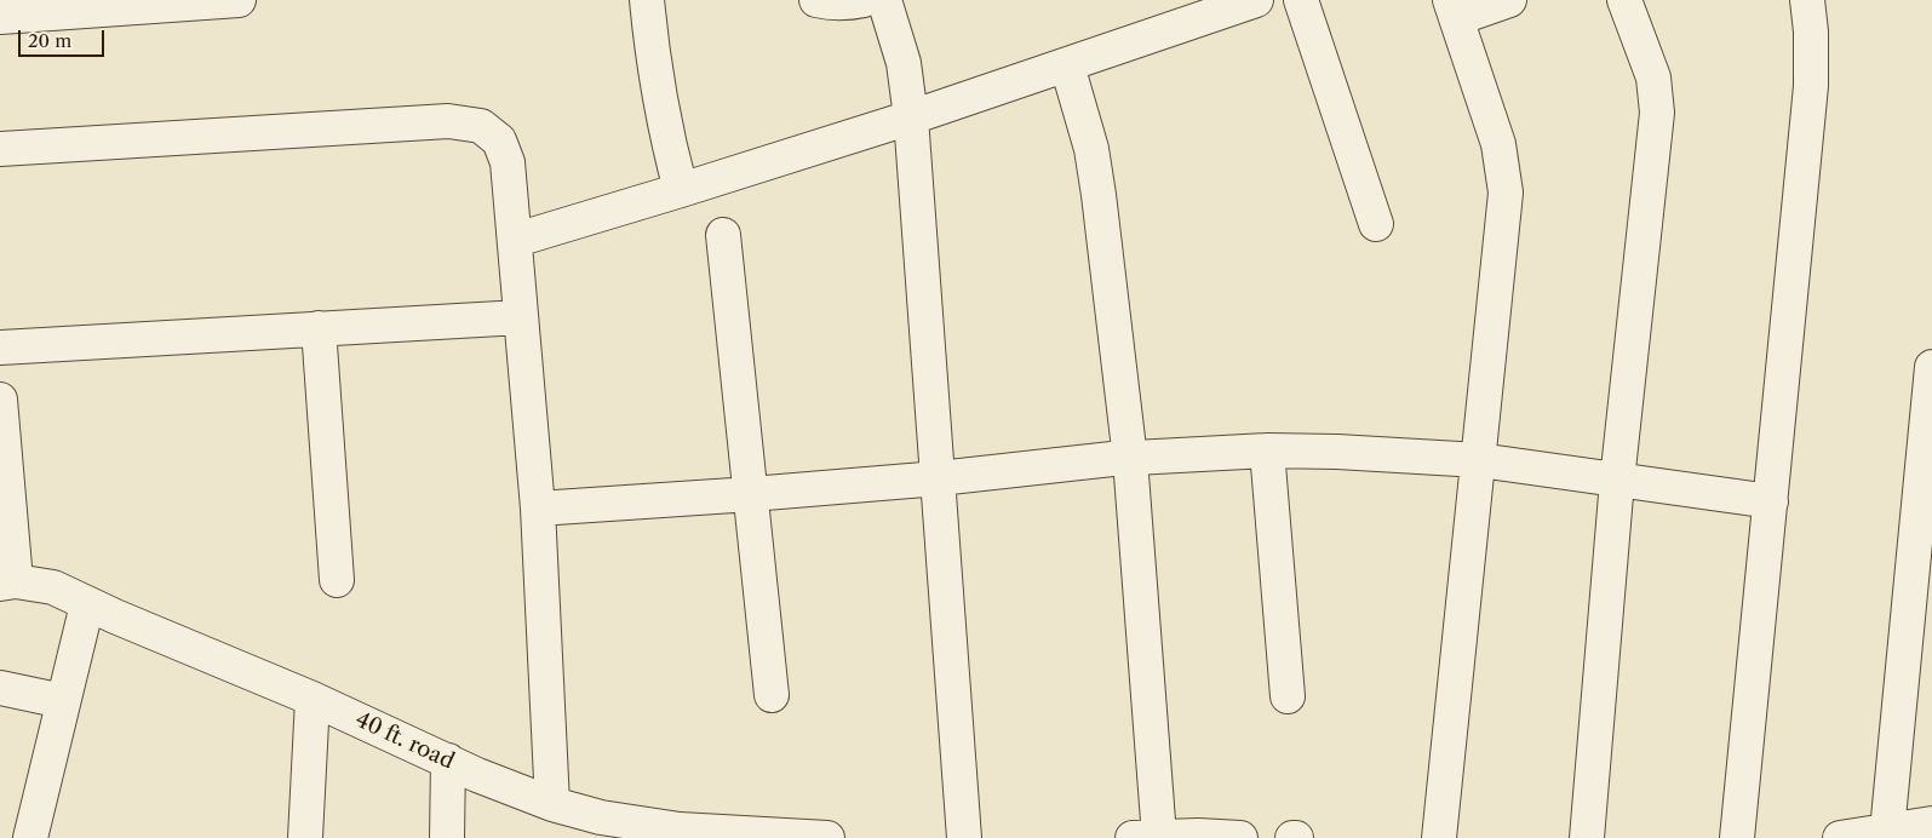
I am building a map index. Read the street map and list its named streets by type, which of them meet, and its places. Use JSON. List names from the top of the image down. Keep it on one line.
{"streets":{"street":["40 ft. road"]},"scale_bar":"20 m"}
